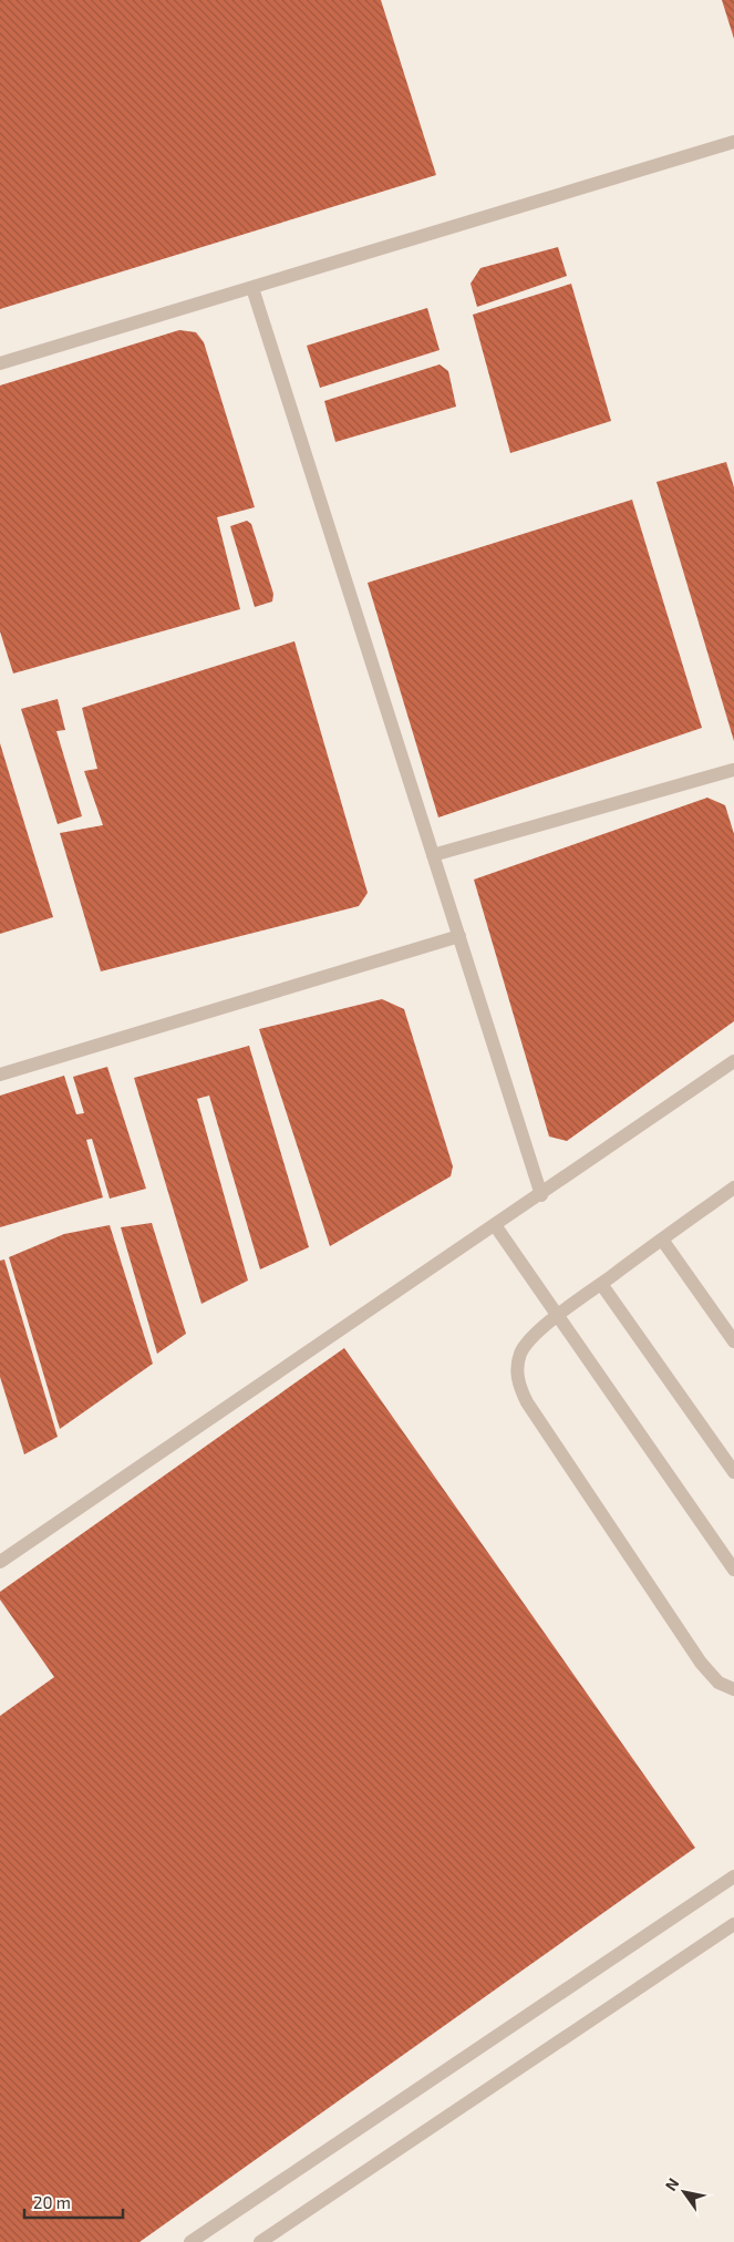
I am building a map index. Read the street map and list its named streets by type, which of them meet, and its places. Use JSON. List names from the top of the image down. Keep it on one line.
{"scale_bar":"20 m","north":"top left"}
